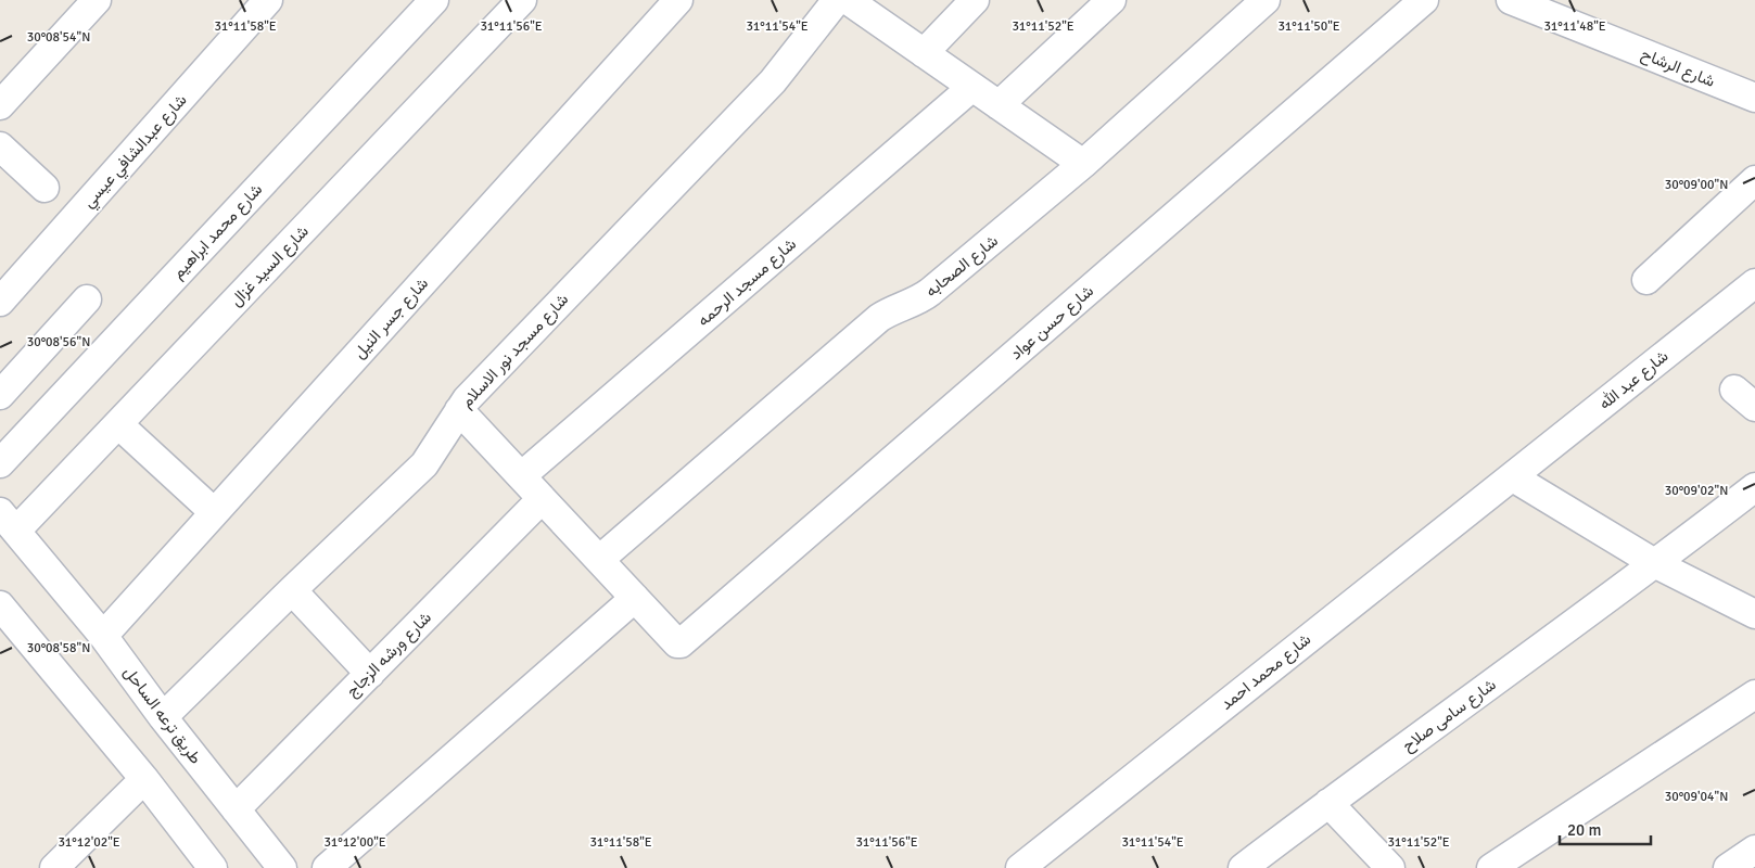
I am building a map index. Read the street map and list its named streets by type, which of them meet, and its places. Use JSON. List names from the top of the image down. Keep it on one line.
{"streets":{"street":["شارع الرشاح","شارع عبدالشافي عيسي","شارع محمد ابراهيم","شارع السيد غزال","شارع الصحابه","شارع مسجد الرحمه","شارع جسر النيل","شارع حسن عواد","شارع مسجد نور الاسلام","شارع عبد الله","شارع ورشه الزجاج","شارع محمد احمد","طريق ترعه الساحل","شارع سامى صلاح"]},"crossings":[["شارع السيد غزال","طريق ترعه الساحل"],["شارع جسر النيل","طريق ترعه الساحل"],["شارع مسجد نور الاسلام","طريق ترعه الساحل"],["شارع عبد الله","شارع محمد احمد"],["شارع ورشه الزجاج","طريق ترعه الساحل"]],"scale_bar":"20 m","coordinates":["31°11'58\"E","31°11'56\"E","31°11'54\"E","31°11'52\"E","31°11'50\"E","31°11'48\"E","30°08'54\"N","30°09'00\"N","30°08'56\"N","30°09'02\"N","30°08'58\"N","30°09'04\"N","31°12'02\"E","31°12'00\"E"]}
